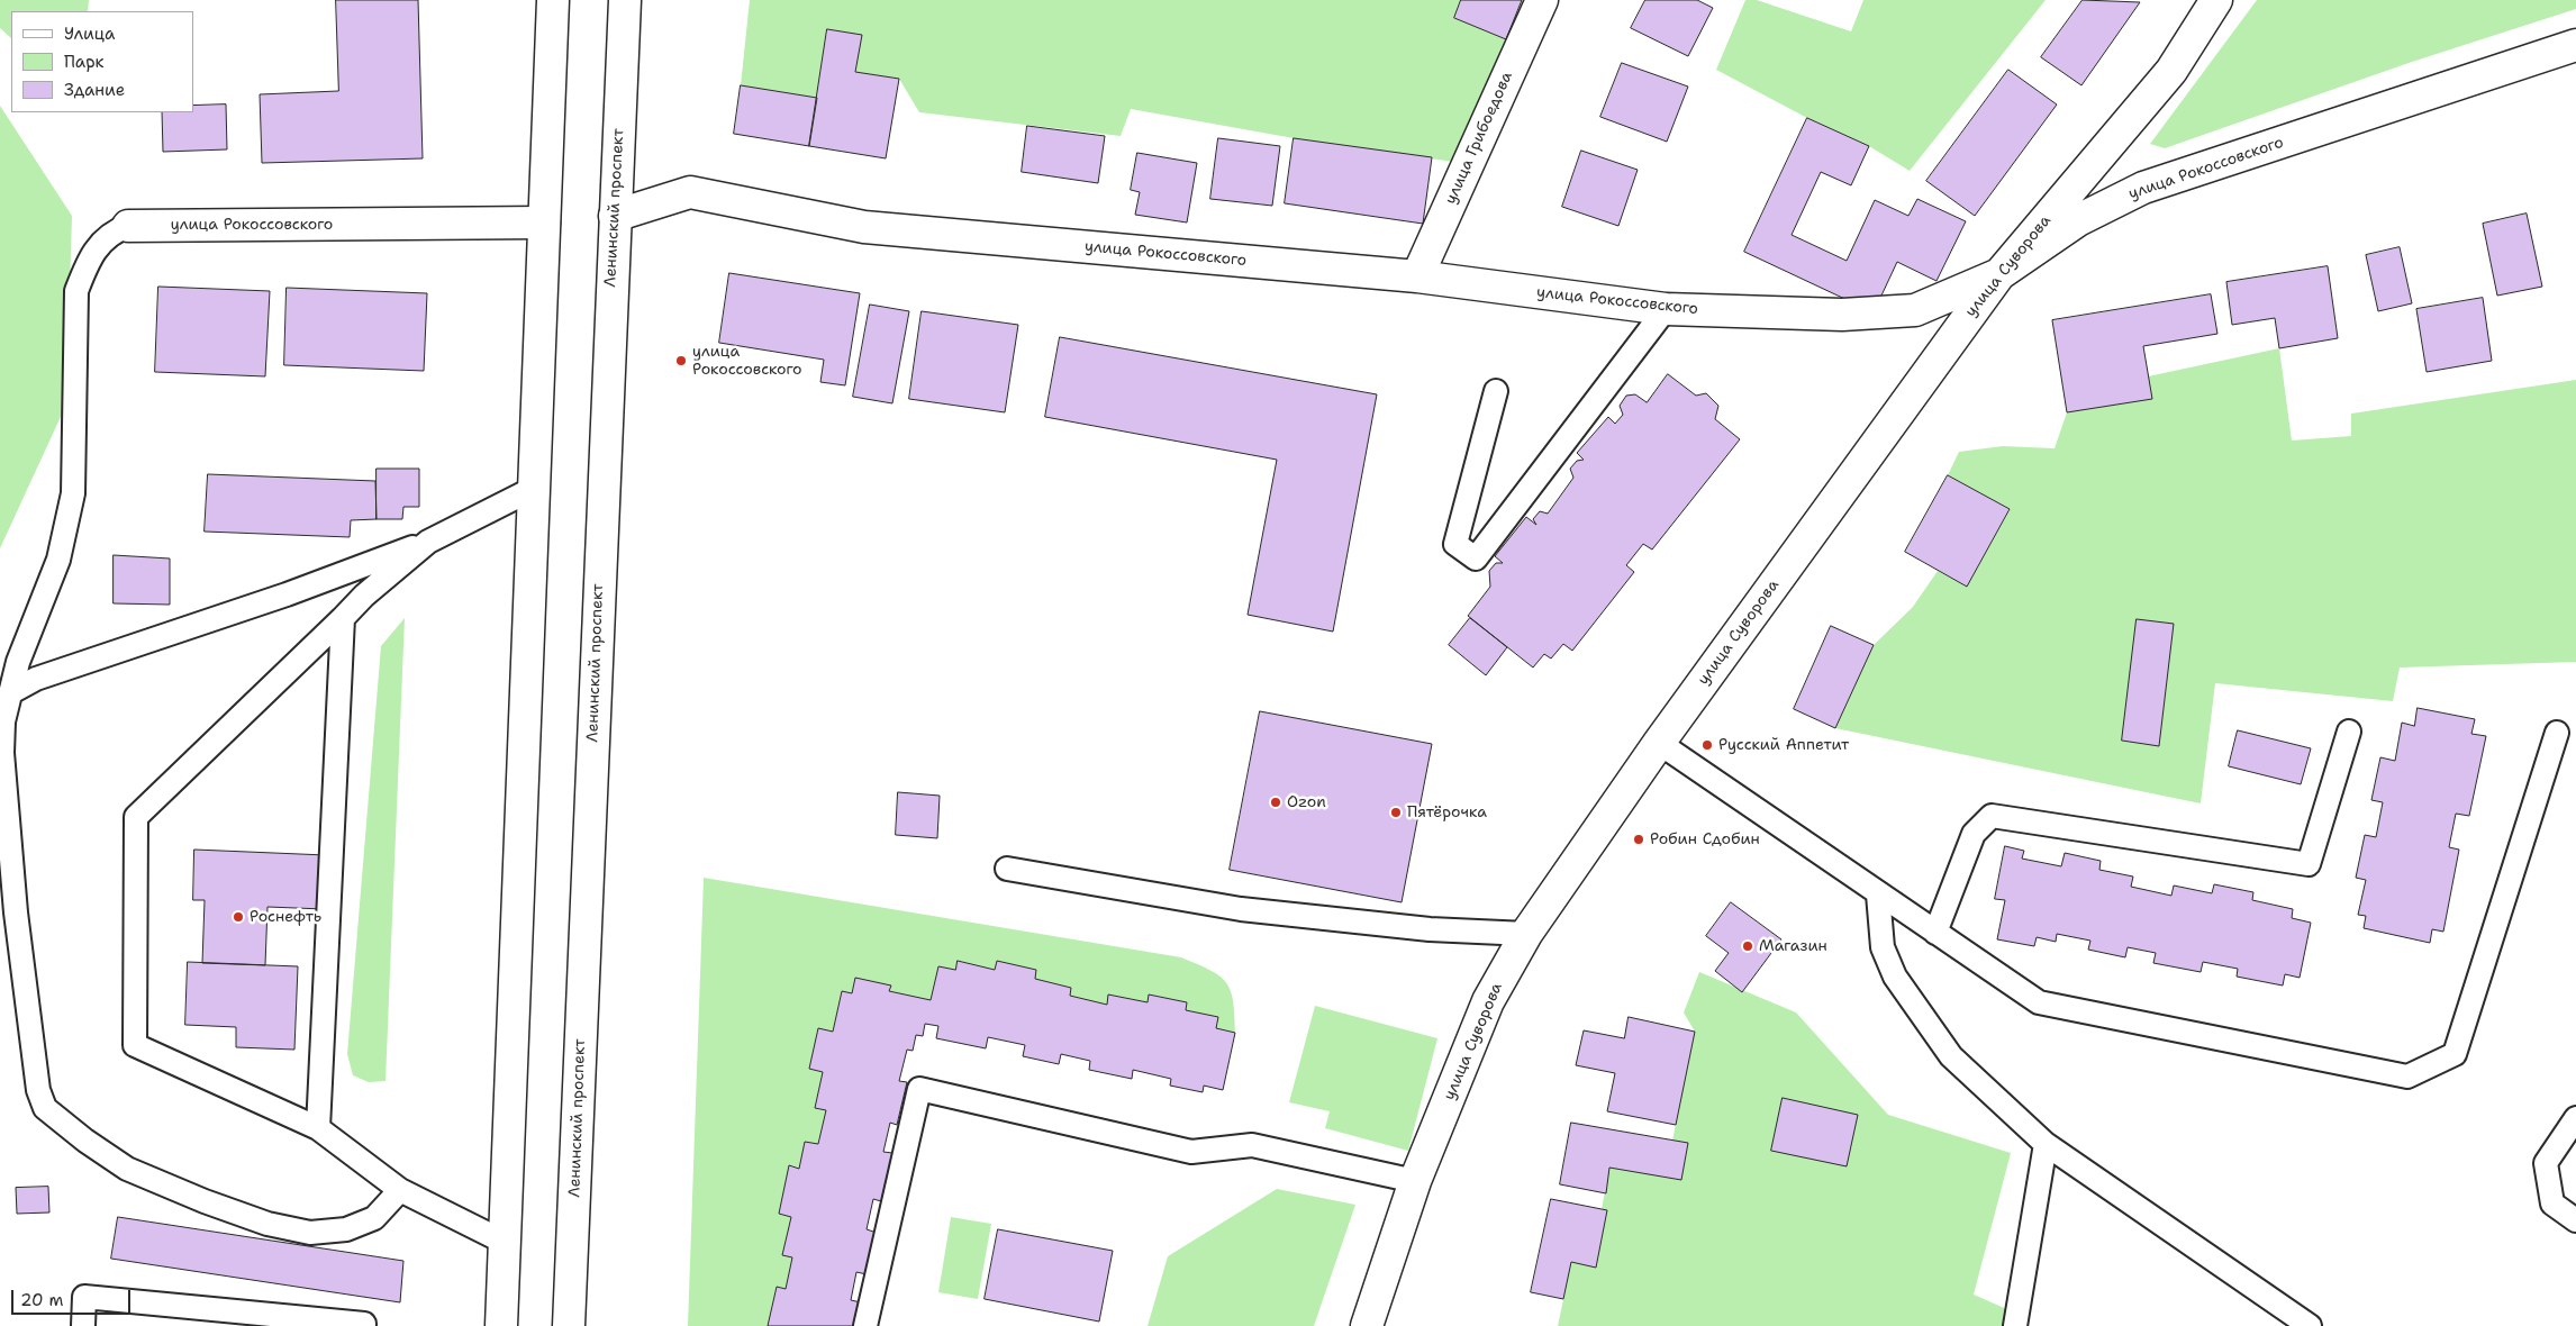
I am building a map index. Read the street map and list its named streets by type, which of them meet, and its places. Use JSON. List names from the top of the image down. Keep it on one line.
{"streets":{"street":["улица Грибоедова","улица Рокоссовского","Ленинский проспект","улица Суворова"]},"crossings":[["улица Грибоедова","улица Рокоссовского"],["улица Рокоссовского","Ленинский проспект"],["улица Рокоссовского","улица Суворова"]],"places":["улица Рокоссовского","Русский Аппетит","Ozon","Пятёрочка","Робин Сдобин","Роснефть","Магазин"],"legend":["Улица","Парк","Здание"],"scale_bar":"20 m"}
